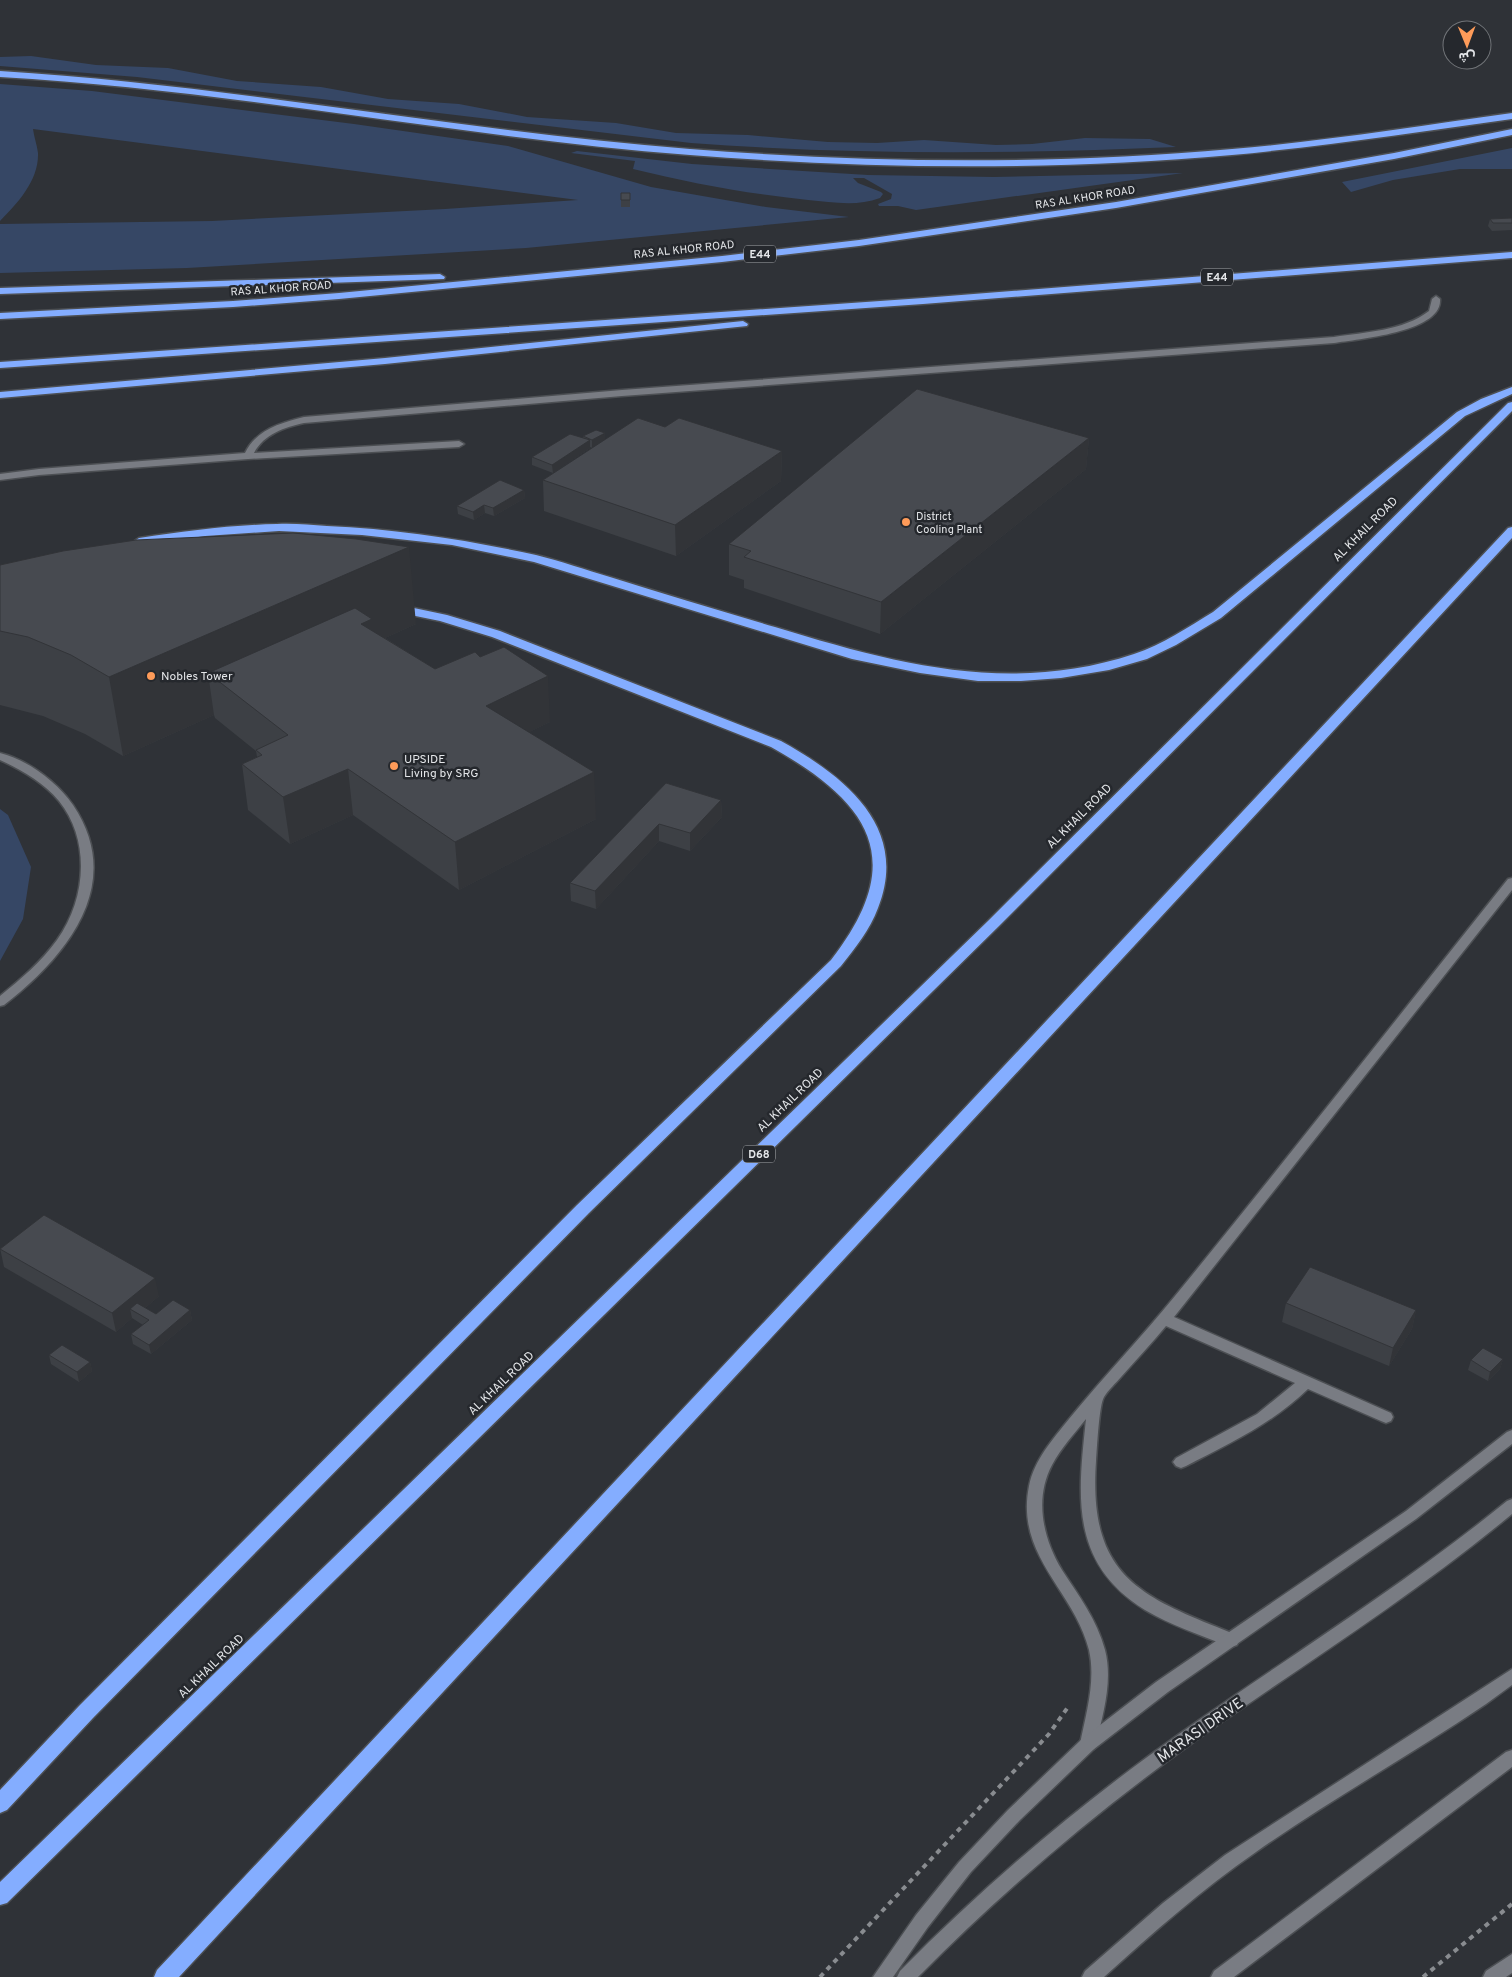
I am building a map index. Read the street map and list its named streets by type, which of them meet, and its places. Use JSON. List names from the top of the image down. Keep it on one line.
{"streets":{"highway":["RAS AL KHOR ROAD","E44","AL KHAIL ROAD","D68"],"street":["MARASI DRIVE"]},"places":["District Cooling Plant","Nobles Tower","UPSIDE Living by SRG"],"north":"bottom"}
